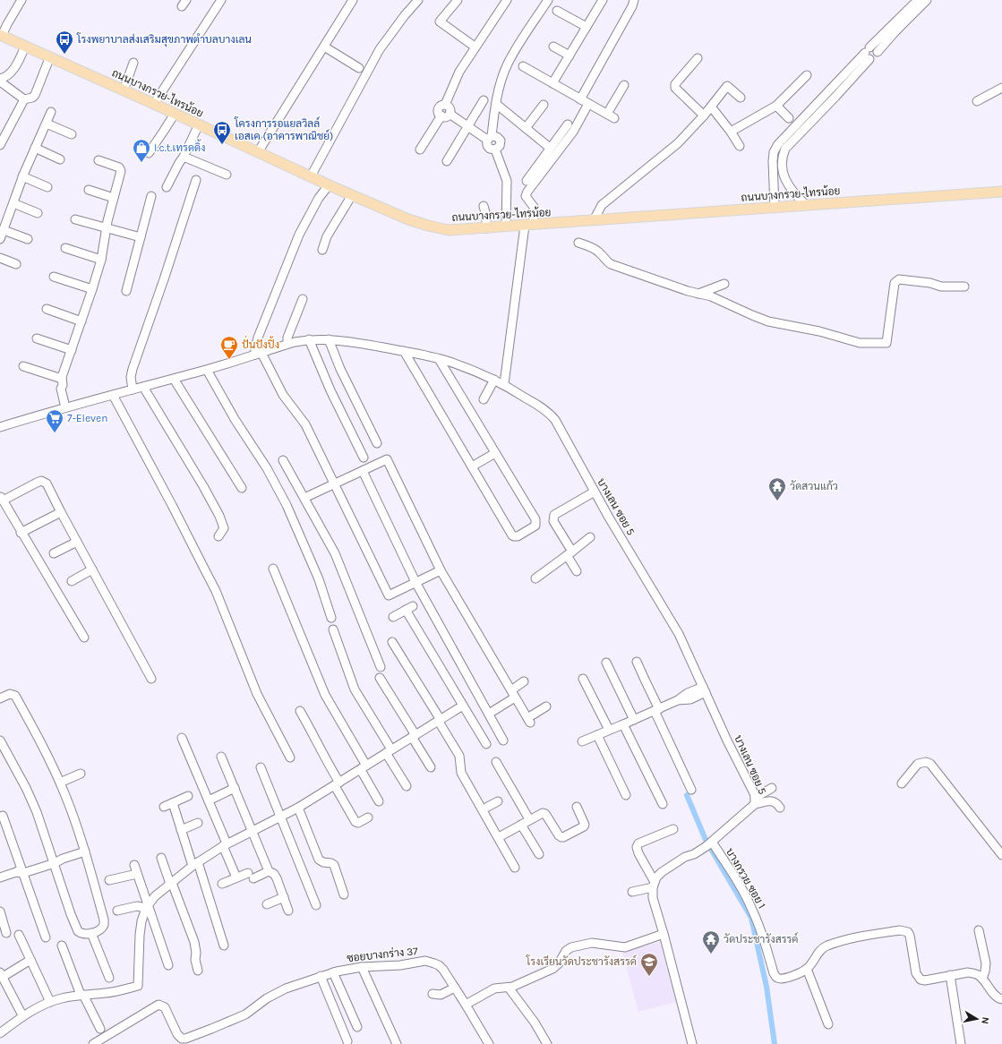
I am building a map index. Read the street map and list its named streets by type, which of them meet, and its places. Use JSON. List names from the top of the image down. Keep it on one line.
{"streets":{"main road":["ถนนบางกรวย-ไทรน้อย"],"street":["บางเลน ซอย 5","บางกรวย ซอย 1","ซอยบางกร่าง 37"]},"places":{"bus stop":["โรงพยาบาลส่งเสริมสุขภาพตำบลบางเลน","โครงการรอแยลวิลล์ เอสเค (อาคารพาณิชย์)"],"shop":["I.c.t.เทรดดิ้ง"],"cafe":["ปั่นปังปิ้ง"],"supermarket":["7-Eleven"],"temple":["วัดสวนแก้ว","วัดประชารังสรรค์"],"school or university":["โรงเรียนวัดประชารังสรรค์"]},"north":"right"}
